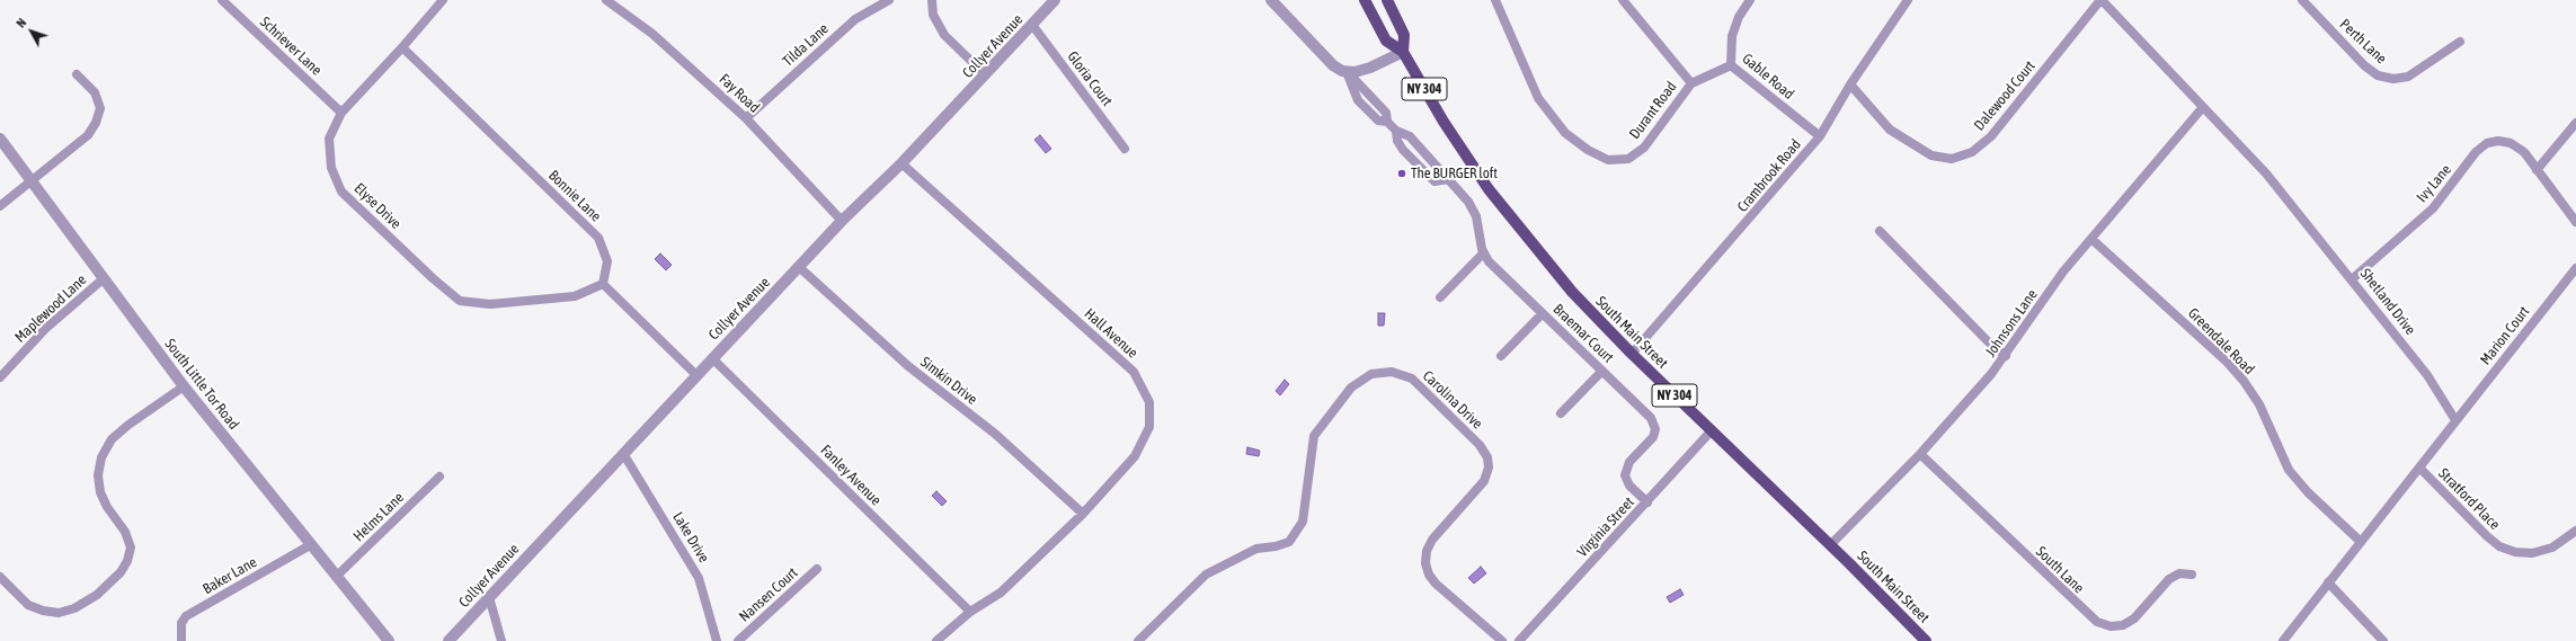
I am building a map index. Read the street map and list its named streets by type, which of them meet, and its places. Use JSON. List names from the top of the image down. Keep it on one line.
{"streets":{"main road":["NY 304","South Main Street"],"street":["Perth Lane","Tilda Lane","Schriever Lane","Collyer Avenue","Gable Road","Gloria Court","Fay Road","Dalewood Court","Durant Road","Crambrook Road","Ivy Lane","Bonnie Lane","Elyse Drive","Shetland Drive","Maplewood Lane","Johnsons Lane","Hall Avenue","Braemar Court","Marion Court","Greendale Road","Simkin Drive","South Little Tor Road","Carolina Drive","Fanley Avenue","Stratford Place","Helms Lane","Virginia Street","Lake Drive","South Lane","Baker Lane","Nansen Court"]},"crossings":[["Tilda Lane","Fay Road"],["Schriever Lane","Elyse Drive"],["Collyer Avenue","Gloria Court"],["Collyer Avenue","Fay Road"],["Collyer Avenue","Hall Avenue"],["Collyer Avenue","Simkin Drive"],["Collyer Avenue","Fanley Avenue"],["Collyer Avenue","Lake Drive"],["Gable Road","Durant Road"],["Gable Road","Crambrook Road"],["NY 304","South Main Street"],["Dalewood Court","Crambrook Road"],["Dalewood Court","Shetland Drive"],["Crambrook Road","South Main Street"],["Ivy Lane","Shetland Drive"],["Bonnie Lane","Elyse Drive"],["Shetland Drive","Johnsons Lane"],["Shetland Drive","Marion Court"],["Maplewood Lane","South Little Tor Road"],["Johnsons Lane","South Main Street"],["Johnsons Lane","Greendale Road"],["Johnsons Lane","South Lane"],["South Main Street","Virginia Street"],["Hall Avenue","Simkin Drive"],["Hall Avenue","Fanley Avenue"],["Braemar Court","Virginia Street"],["South Little Tor Road","Helms Lane"],["South Little Tor Road","Baker Lane"]],"places":["The BURGER loft"],"north":"top left"}
